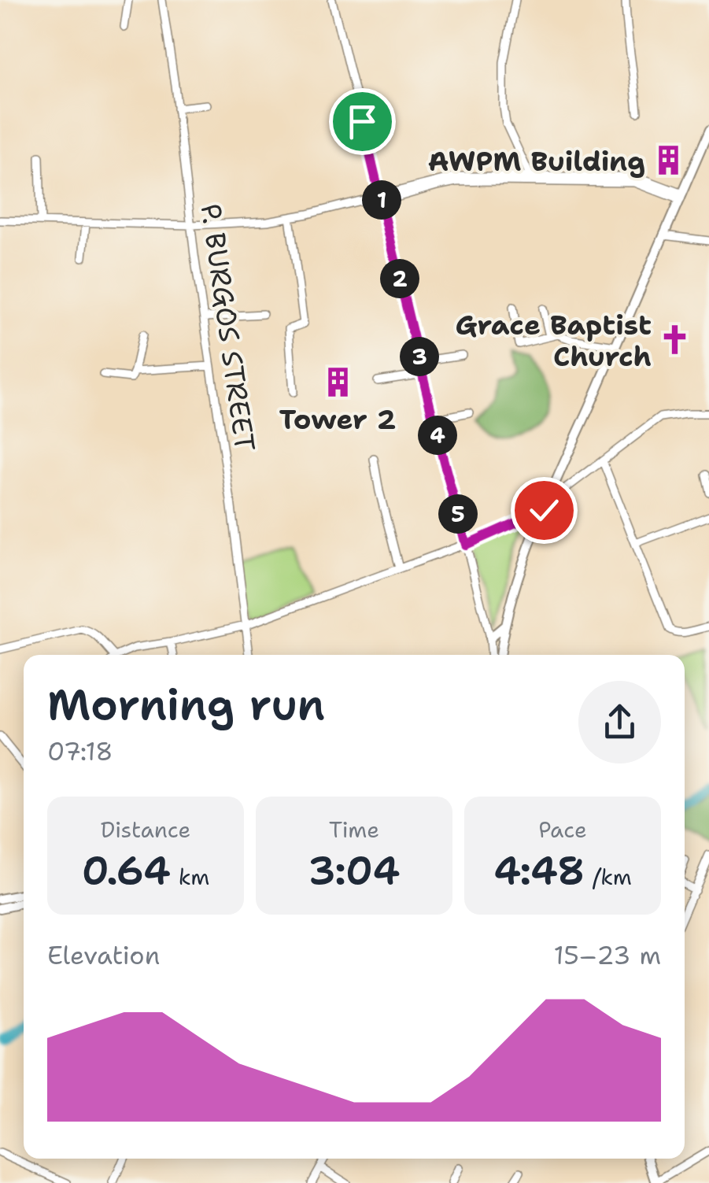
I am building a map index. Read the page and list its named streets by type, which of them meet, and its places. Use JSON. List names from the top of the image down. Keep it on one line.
{"streets":{"street":["P. BURGOS STREET"]},"places":{"building":["AWPM Building","Tower 2"],"church":["Grace Baptist Church"]},"page":{"pins":["1","2","3","4","5"],"heading":["Morning run","07:18"],"stats":[["Distance","0.64 km"],["Time","3:04"],["Pace","4:48 /km"]],"chart":["Elevation","15–23 m"]}}
